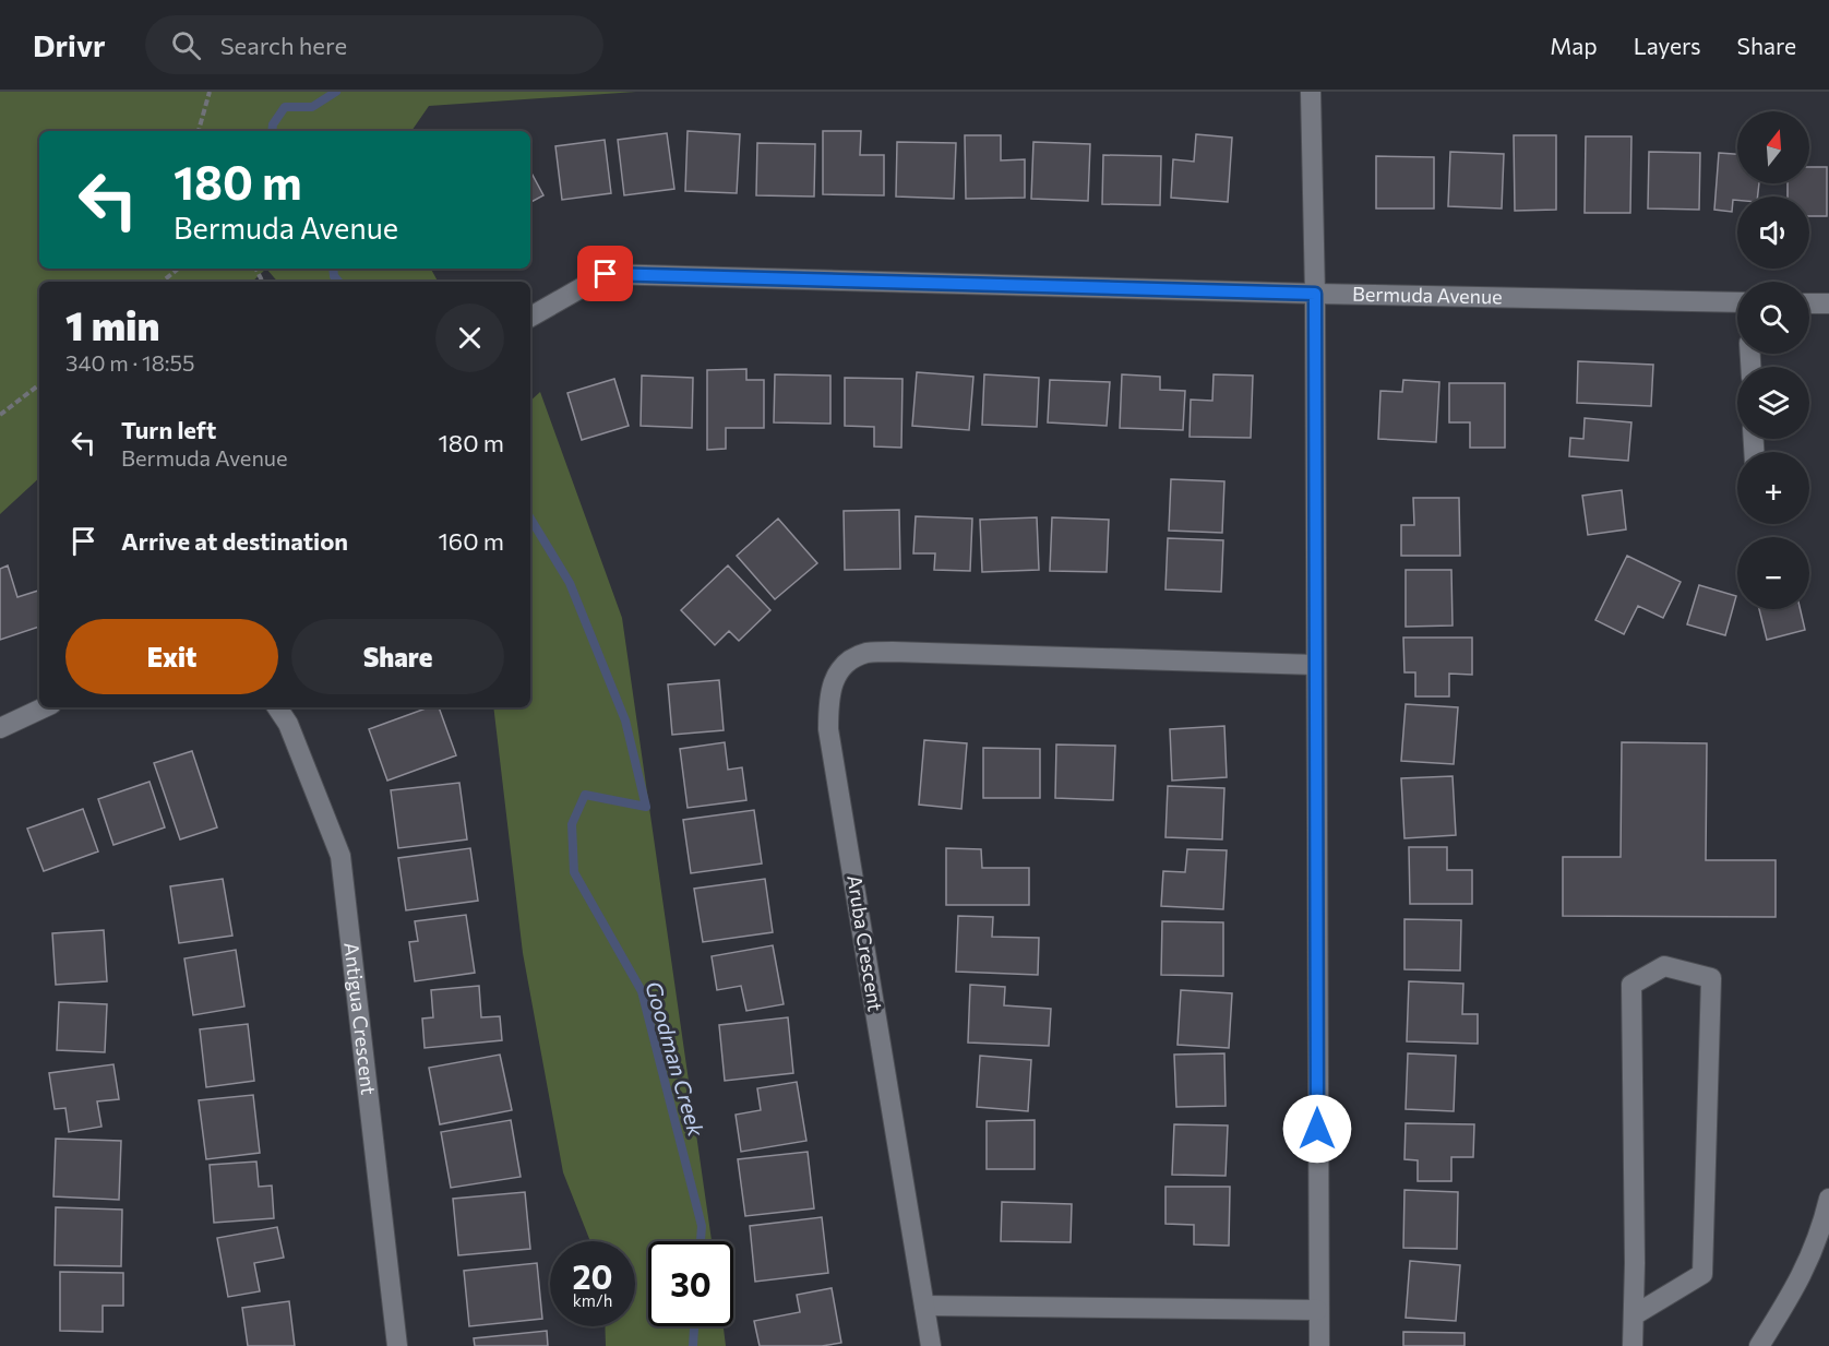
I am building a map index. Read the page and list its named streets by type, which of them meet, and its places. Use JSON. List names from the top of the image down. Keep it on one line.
{"streets":{"street":["Bermuda Avenue","Aruba Crescent","Antigua Crescent"]},"water":["Goodman Creek"],"north":"top","page":{"header":"Drivr","search":"Search here","nav":["Map","Layers","Share"],"map_buttons":["+","−"],"turn":["180 m","Bermuda Avenue"],"heading":["1 min","340 m · 18:55"],"list":[{"name":"Turn left","note":"Bermuda Avenue","value":"180 m"},{"name":"Arrive at destination","value":"160 m"}],"buttons":["Exit","Share"],"speed":"20 km/h","limit":"30"}}
